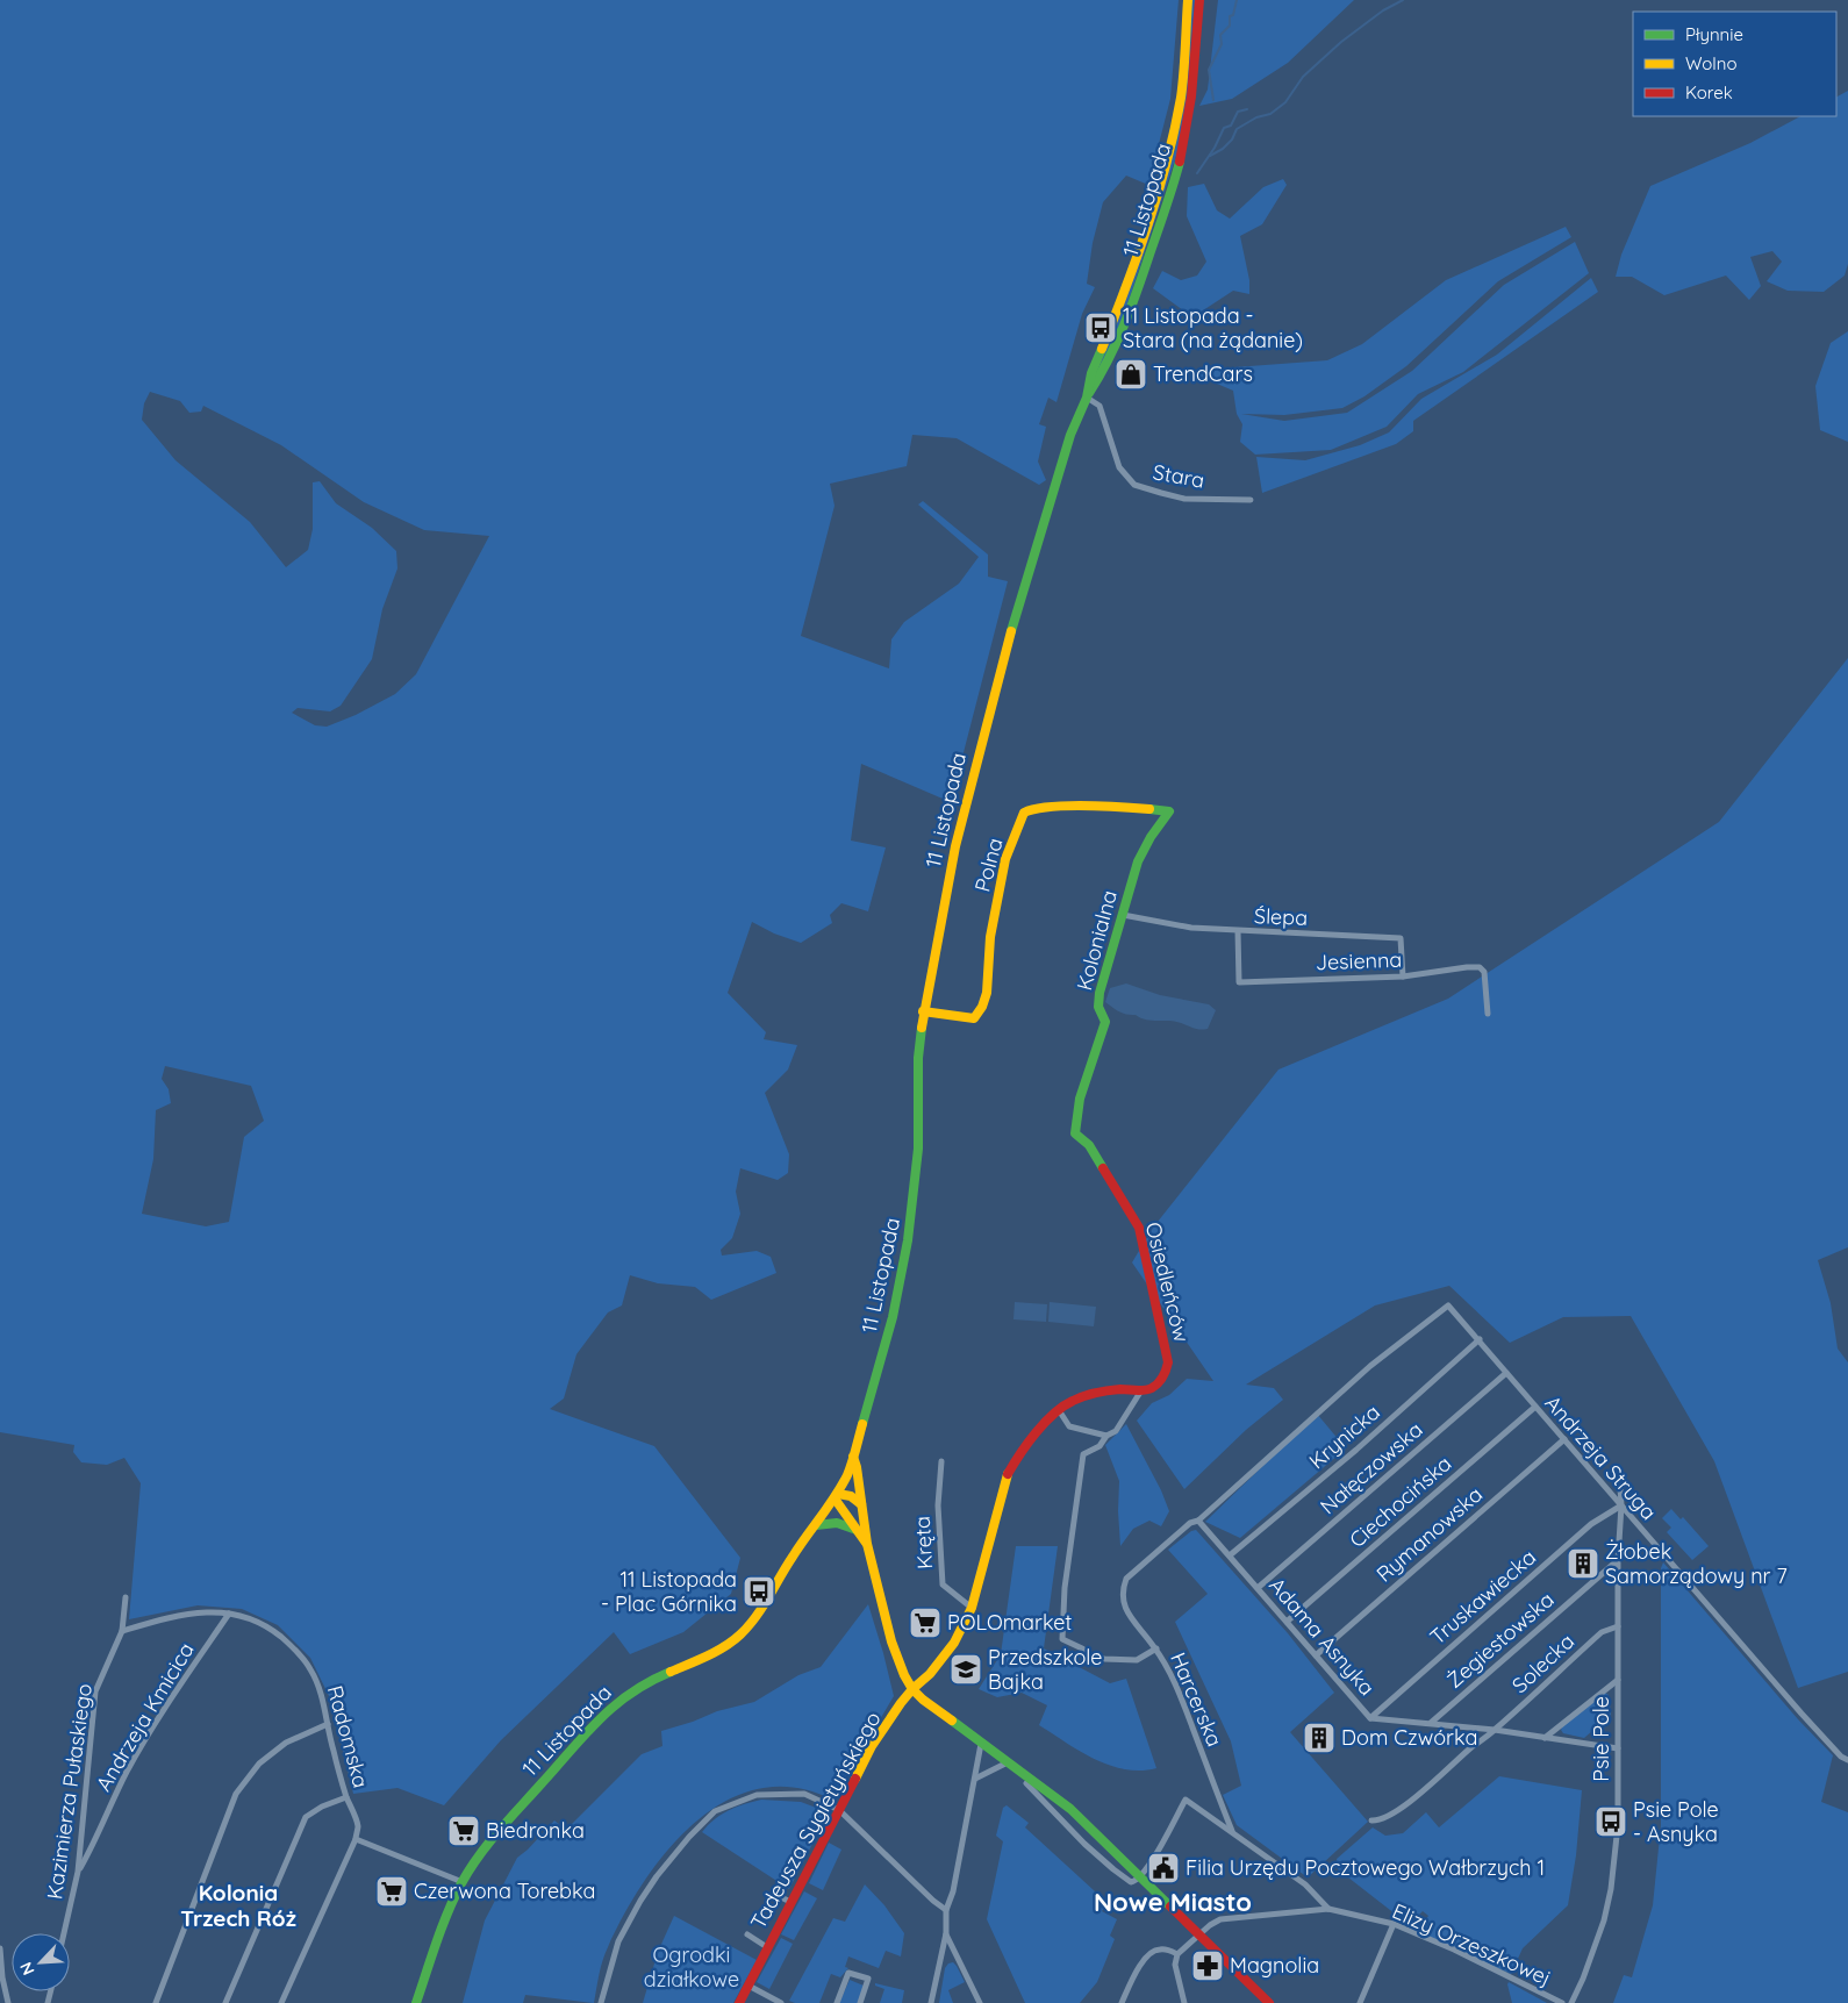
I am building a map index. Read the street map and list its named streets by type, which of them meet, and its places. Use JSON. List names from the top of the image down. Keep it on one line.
{"streets":{"street":["11 Listopada","Stara","Polna","Ślepa","Kolonialna","Jesienna","Osiedleńców","Krynicka","Andrzeja Struga","Nałęczowska","Ciechocińska","Rymanowska","Kręta","Truskawiecka","Adama Asnyka","Żegiestowska","Solecka","Harcerska","Andrzeja Kmicica","Radomska","Psie Pole","Kazimierza Pułaskiego","Tadeusza Sygietyńskiego","Elizy Orzeszkowej"]},"crossings":[["11 Listopada","Stara"],["11 Listopada","Polna"],["Polna","Kolonialna"],["Ślepa","Kolonialna"],["Ślepa","Jesienna"],["Kolonialna","Osiedleńców"],["Osiedleńców","Tadeusza Sygietyńskiego"],["Krynicka","Andrzeja Struga"],["Krynicka","Adama Asnyka"],["Andrzeja Struga","Nałęczowska"],["Andrzeja Struga","Ciechocińska"],["Andrzeja Struga","Rymanowska"],["Andrzeja Struga","Truskawiecka"],["Andrzeja Struga","Adama Asnyka"],["Andrzeja Struga","Harcerska"],["Andrzeja Struga","Psie Pole"],["Nałęczowska","Adama Asnyka"],["Ciechocińska","Adama Asnyka"],["Rymanowska","Adama Asnyka"],["Kręta","Tadeusza Sygietyńskiego"],["Truskawiecka","Adama Asnyka"],["Truskawiecka","Psie Pole"],["Adama Asnyka","Żegiestowska"],["Adama Asnyka","Solecka"],["Adama Asnyka","Harcerska"],["Adama Asnyka","Psie Pole"],["Żegiestowska","Psie Pole"],["Solecka","Psie Pole"],["Andrzeja Kmicica","Radomska"],["Andrzeja Kmicica","Kazimierza Pułaskiego"],["Radomska","Kazimierza Pułaskiego"]],"districts":["Kolonia Trzech Róż","Nowe Miasto"],"parks":["Ogrodki działkowe"],"places":{"bus stop":["11 Listopada - Stara (na żądanie)","11 Listopada - Plac Górnika","Psie Pole - Asnyka"],"shop":["TrendCars"],"building":["Żłobek Samorządowy nr 7","Dom Czwórka"],"supermarket":["POLOmarket","Biedronka","Czerwona Torebka"],"school or university":["Przedszkole Bajka"],"public building":["Filia Urzędu Pocztowego Wałbrzych 1"],"pharmacy":["Magnolia"]},"legend":["Płynnie","Wolno","Korek"],"north":"bottom left"}
